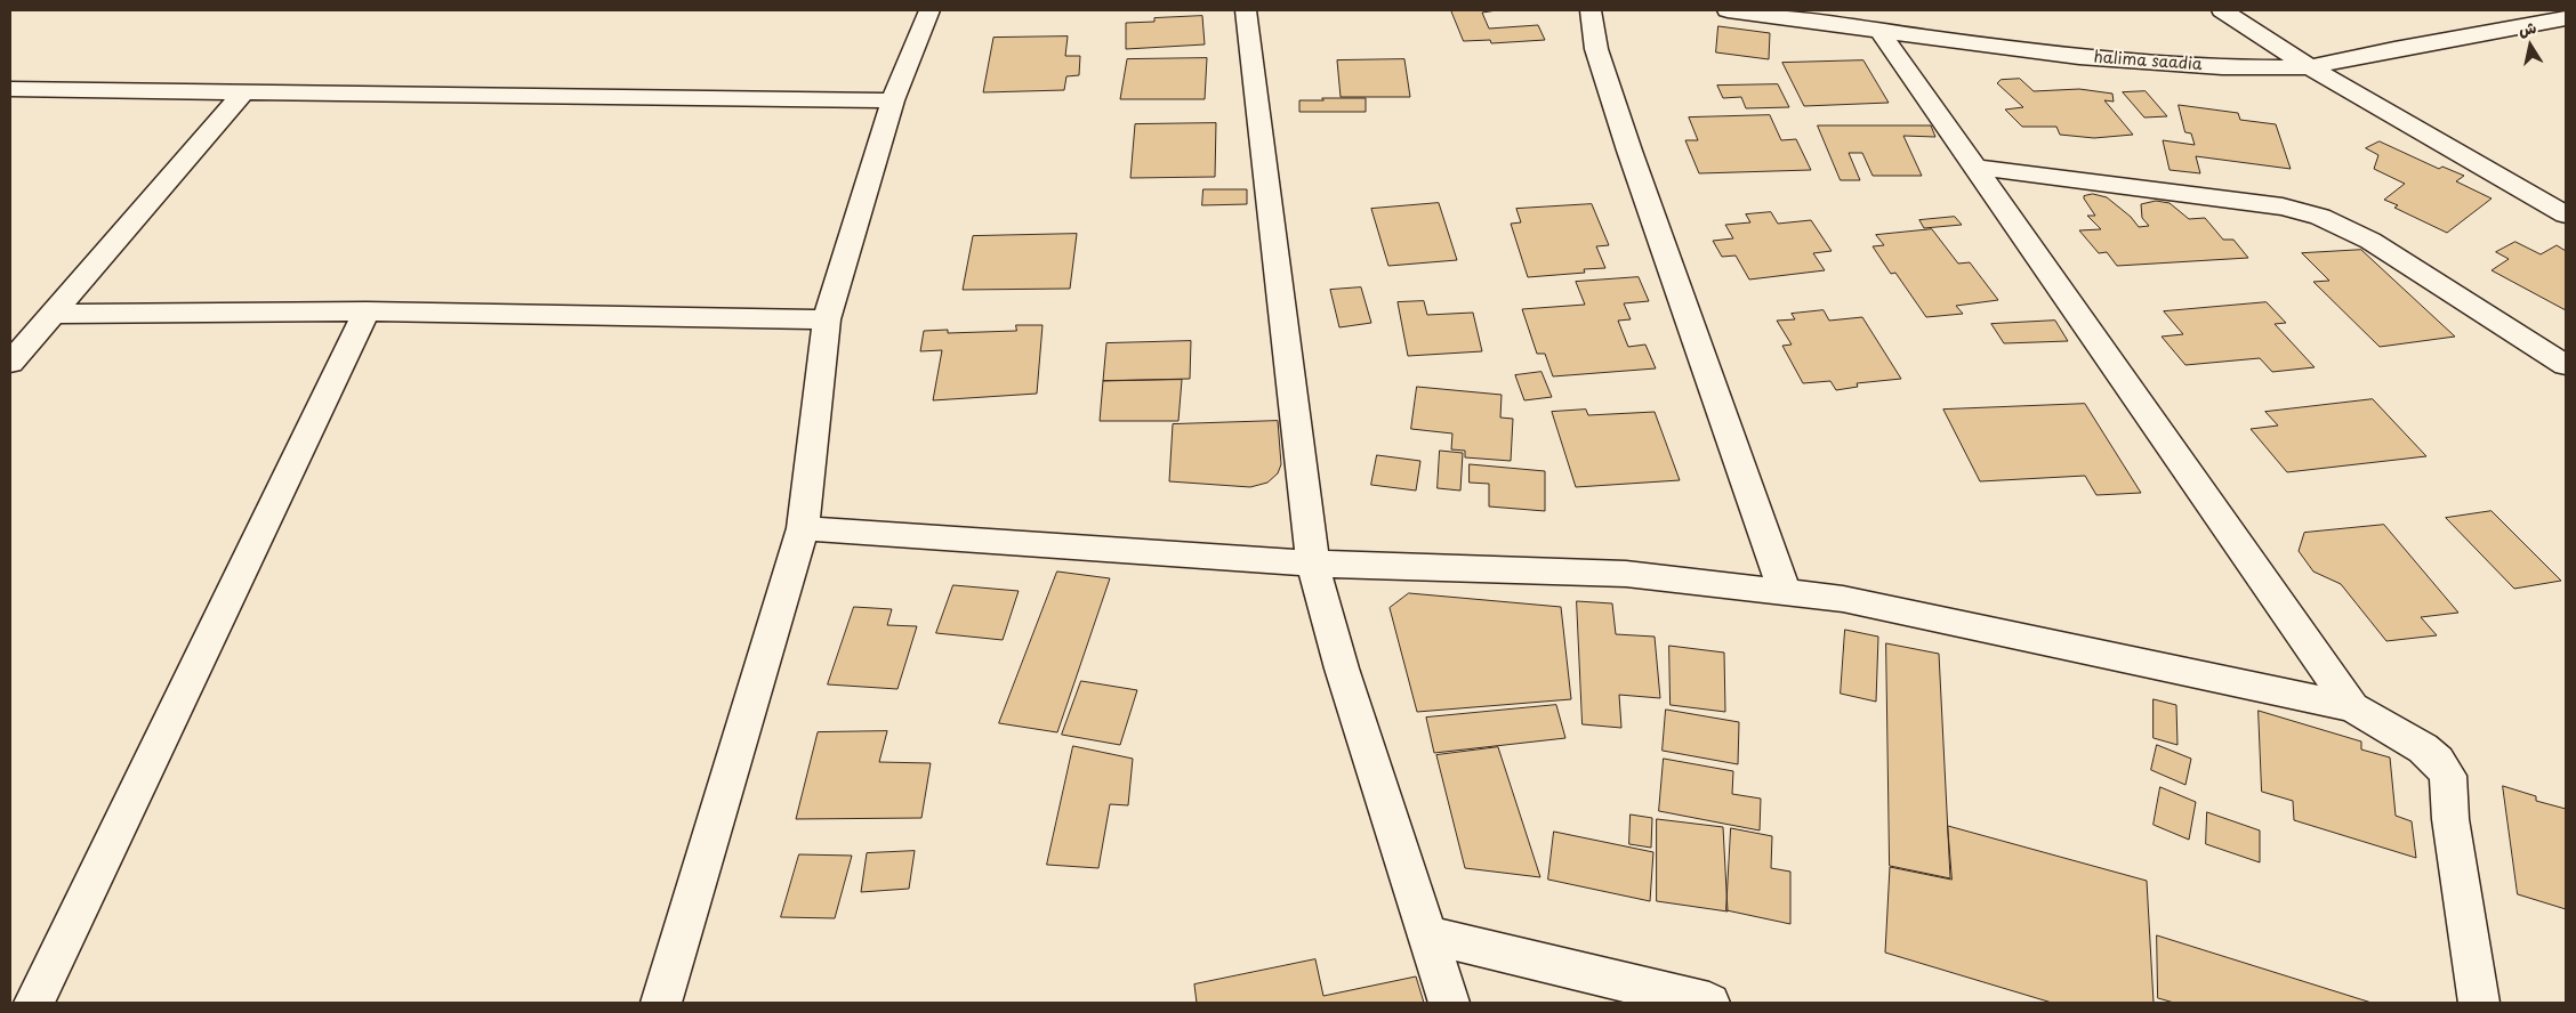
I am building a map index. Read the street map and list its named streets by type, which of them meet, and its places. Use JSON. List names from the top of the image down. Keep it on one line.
{"streets":{"street":["halima saadia"]},"north":"top"}
